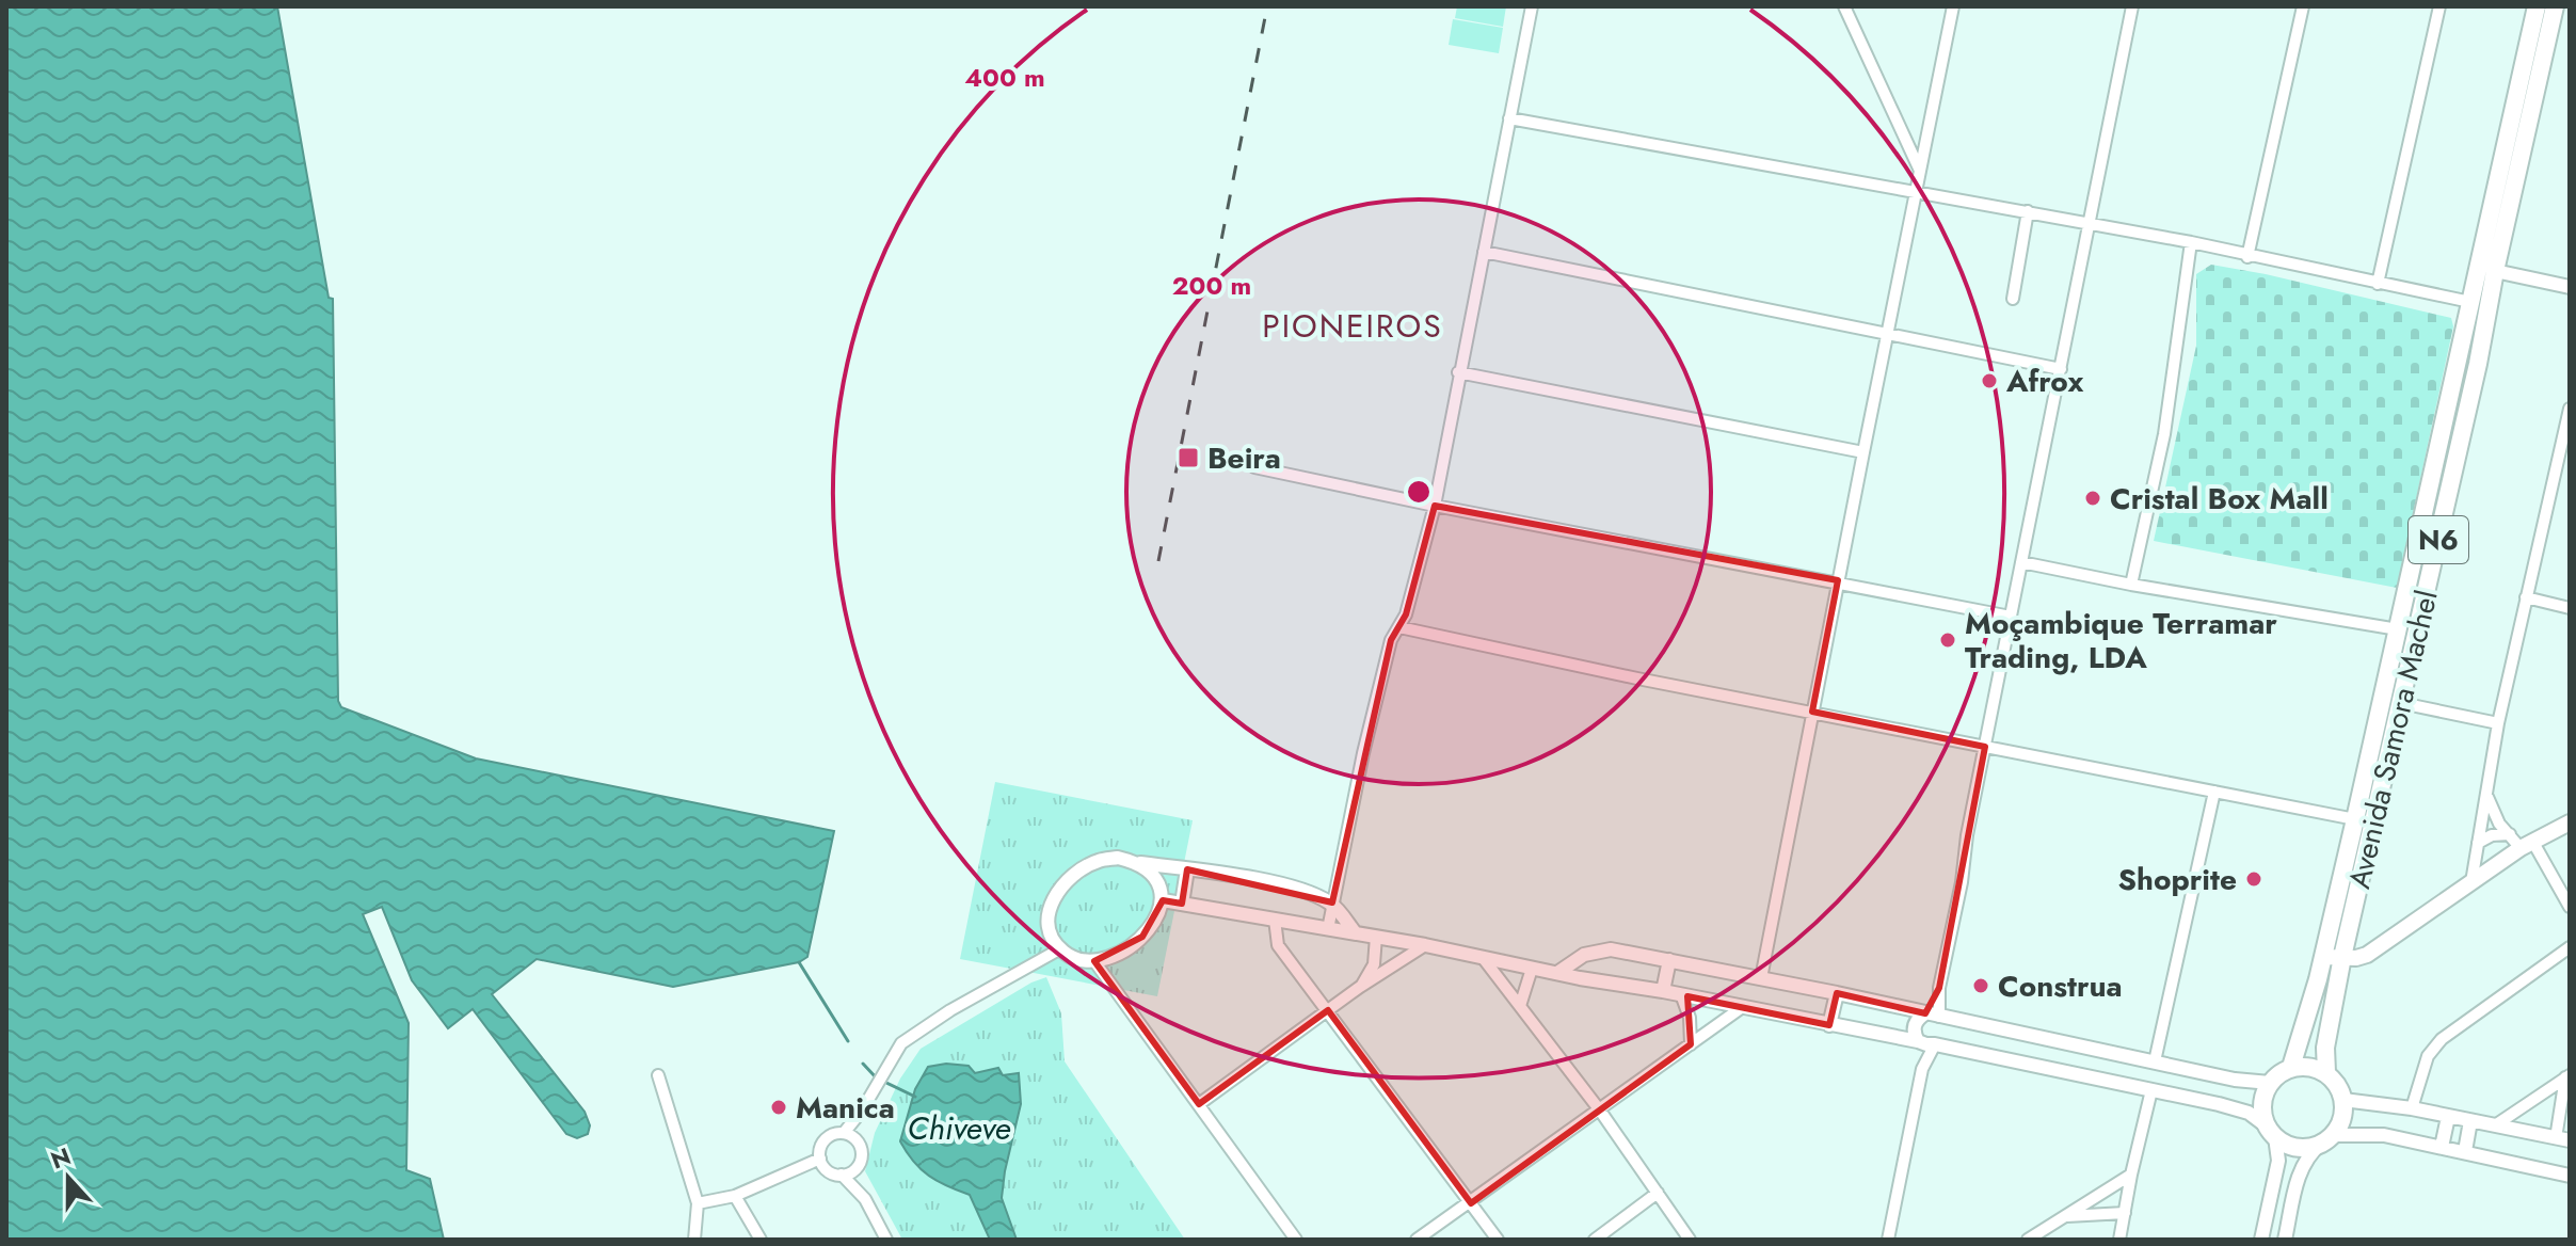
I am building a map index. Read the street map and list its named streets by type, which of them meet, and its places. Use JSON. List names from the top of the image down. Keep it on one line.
{"streets":{"highway":["N6","Avenida Samora Machel"]},"districts":["PIONEIROS"],"water":["Chiveve"],"places":{"other":["Afrox","Cristal Box Mall","Moçambique Terramar Trading, LDA","Shoprite","Construa","Manica"],"transit":["Beira"]},"north":"top","rings":["400 m","200 m"]}
